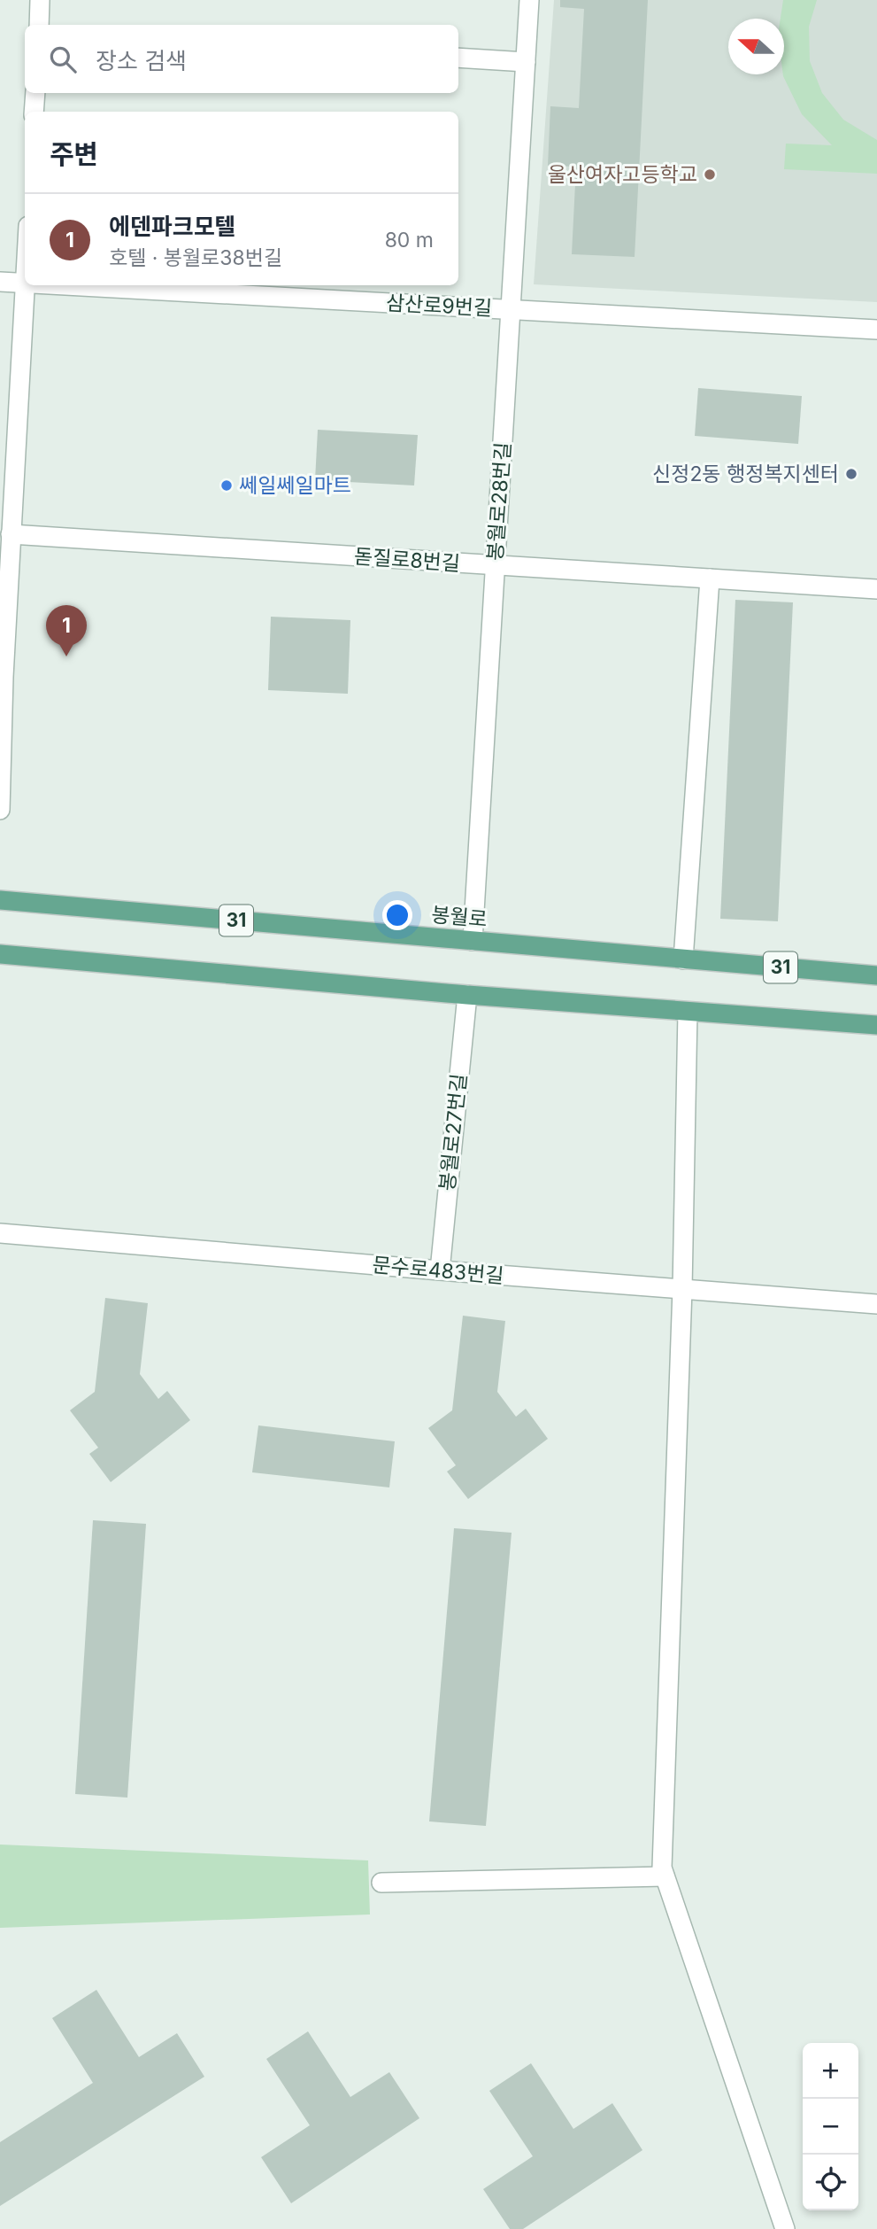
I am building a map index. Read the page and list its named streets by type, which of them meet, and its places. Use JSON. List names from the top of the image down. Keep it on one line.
{"streets":{"main road":["봉월로","31"],"street":["삼산로9번길","봉월로28번길","돋질로8번길","봉월로27번길","문수로483번길"]},"crossings":[["삼산로9번길","봉월로28번길"],["봉월로28번길","돋질로8번길"],["봉월로28번길","봉월로"],["봉월로27번길","문수로483번길"]],"places":["울산여자고등학교","신정2동 행정복지센터","쎄일쎄일마트"],"north":"left","page":{"search":"장소 검색","heading":"주변","list":[{"mark":"1","name":"에덴파크모텔","note":"호텔 · 봉월로38번길","value":"80 m"}],"pins":"1","map_buttons":["+","−"]}}
